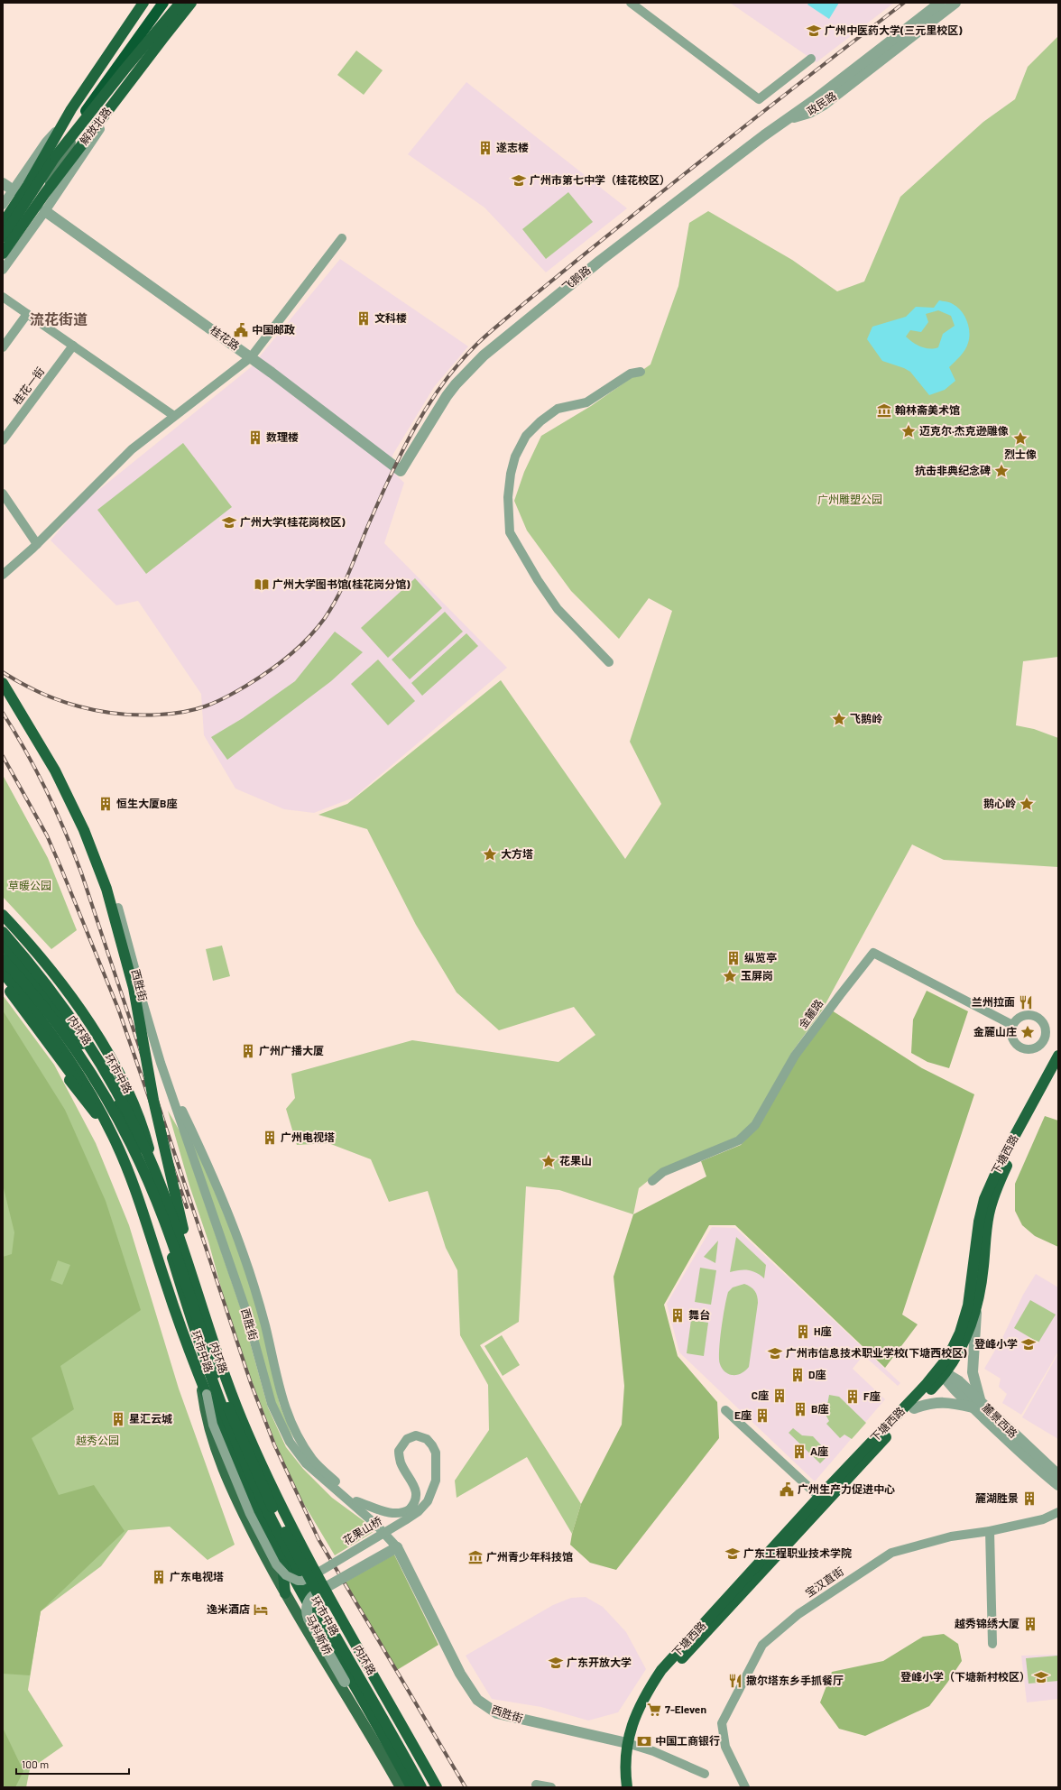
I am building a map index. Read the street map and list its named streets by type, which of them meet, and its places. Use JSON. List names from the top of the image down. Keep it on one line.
{"streets":{"highway":["解放北路","内环路","环市中路","下塘西路"],"street":["政民路","飞鹅路","桂花路","桂花一街","西胜街","金麓路","麓景西路","花果山桥","宝汉直街","马科斯桥"]},"crossings":[["政民路","飞鹅路"],["飞鹅路","桂花路"],["西胜街","下塘西路"],["西胜街","花果山桥"],["西胜街","马科斯桥"],["内环路","环市中路"],["环市中路","花果山桥"]],"districts":["流花街道"],"parks":["广州雕塑公园","草暖公园","越秀公园"],"places":{"school or university":["广州中医药大学(三元里校区)","广州市第七中学（桂花校区）","广州大学(桂花岗校区)","登峰小学","广州市信息技术职业学校(下塘西校区)","广东工程职业技术学院","广东开放大学","登峰小学（下塘新村校区）"],"building":["遂志楼","文科楼","数理楼","恒生大厦B座","纵览亭","广州广播大厦","广州电视塔","舞台","H座","D座","C座","F座","B座","E座","星汇云城","A座","麓湖胜景","广东电视塔","越秀锦绣大厦"],"public building":["中国邮政","广州生产力促进中心"],"museum":["翰林斋美术馆","广州青少年科技馆"],"place":["迈克尔·杰克逊雕像","烈士像","抗击非典纪念碑","飞鹅岭","鹅心岭","大方塔","玉屏岗","金麓山庄","花果山"],"library":["广州大学图书馆(桂花岗分馆)"],"restaurant":["兰州拉面","撒尔塔东乡手抓餐厅"],"hotel":["逸米酒店"],"supermarket":["7-Eleven"],"bank":["中国工商银行"]},"scale_bar":"100 m"}
